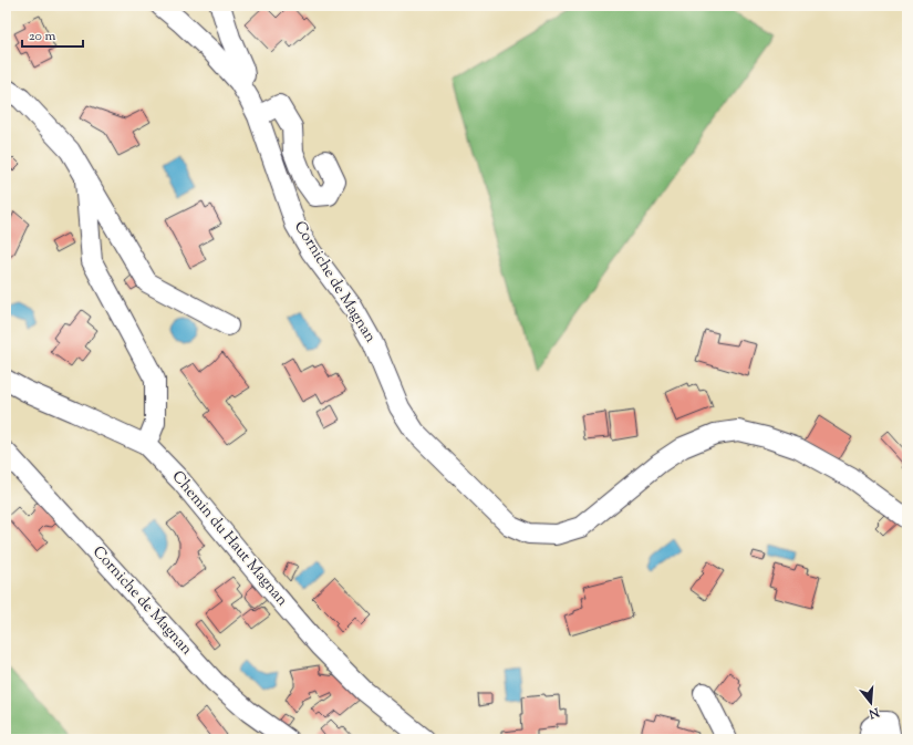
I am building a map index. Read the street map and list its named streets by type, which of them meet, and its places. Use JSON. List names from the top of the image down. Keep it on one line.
{"streets":{"street":["Corniche de Magnan","Chemin du Haut Magnan"]},"scale_bar":"20 m","north":"bottom"}
